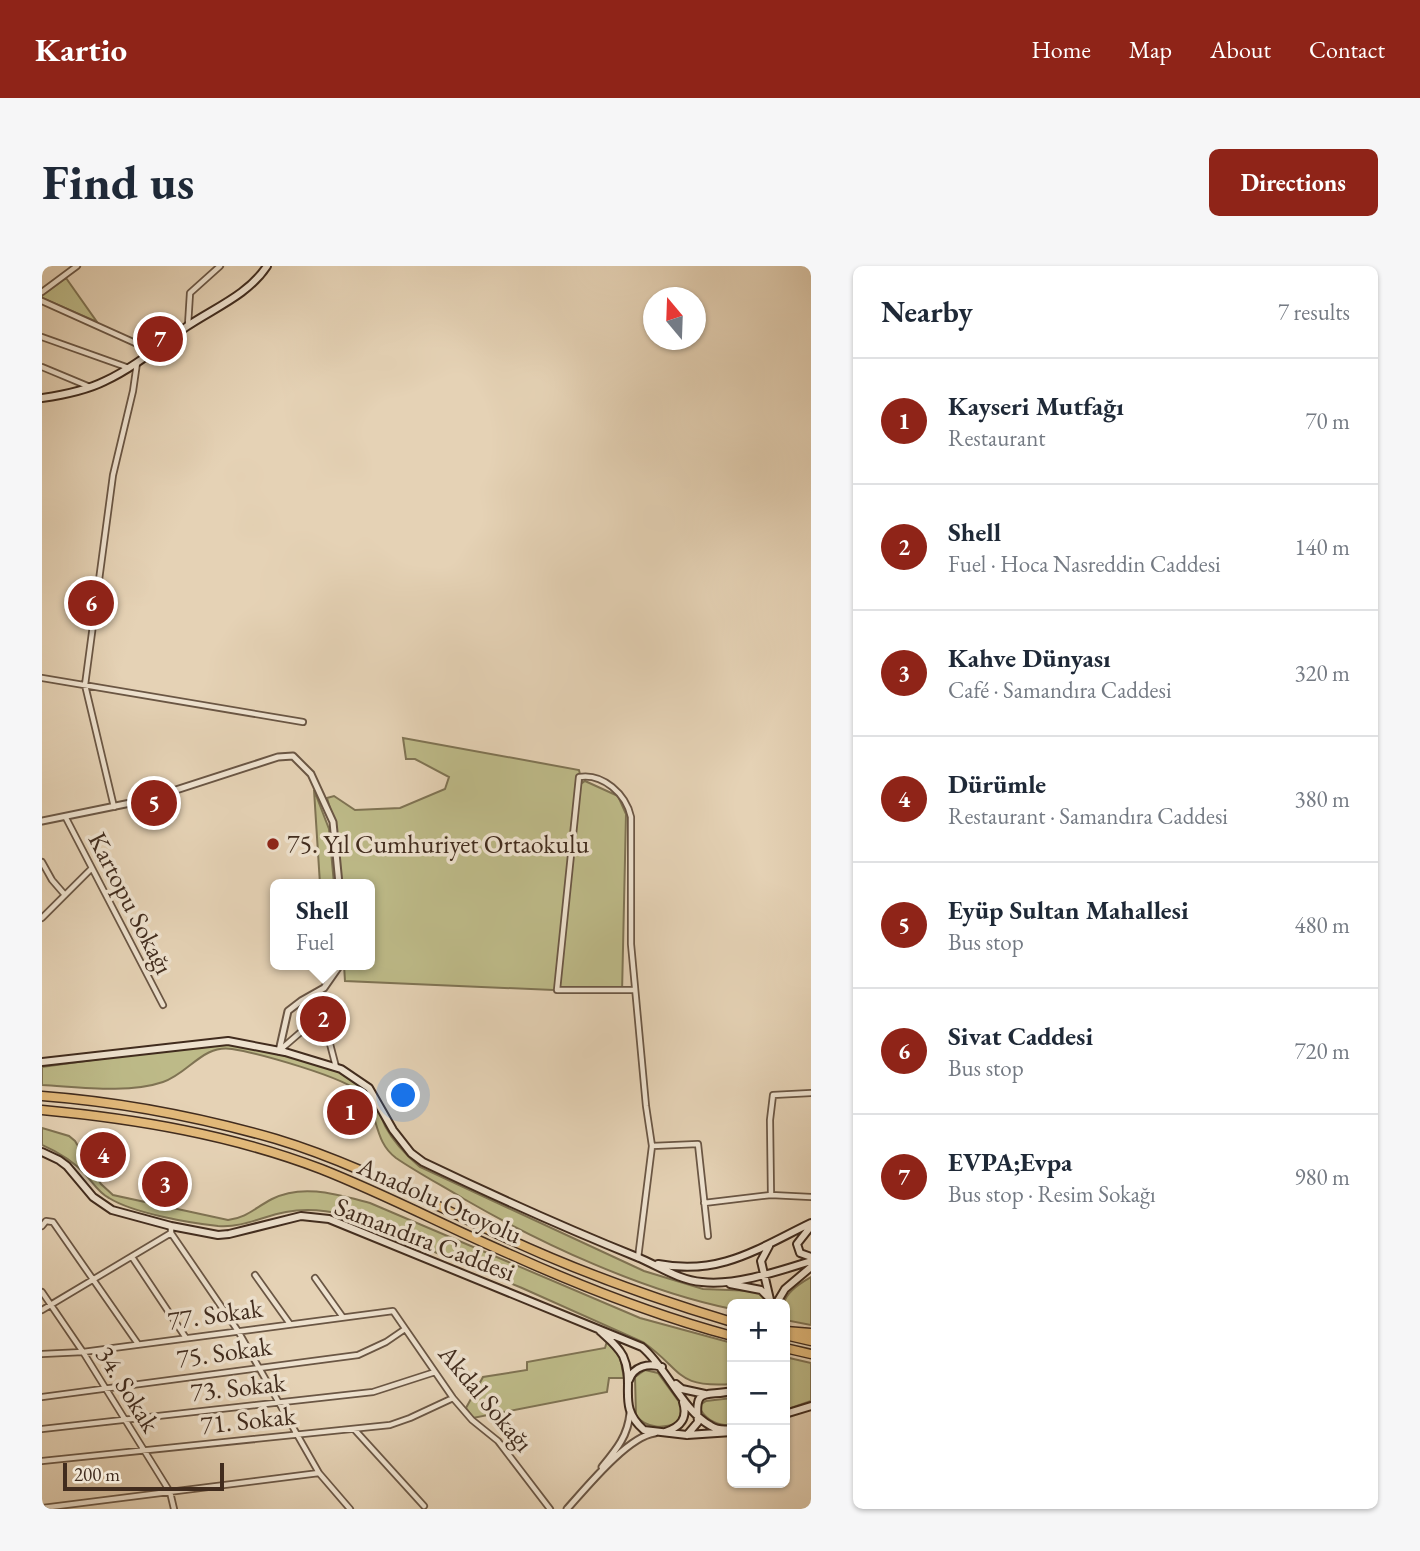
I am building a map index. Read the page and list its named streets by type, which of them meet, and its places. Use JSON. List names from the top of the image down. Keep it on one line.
{"streets":{"highway":["Anadolu Otoyolu"],"main road":["Samandıra Caddesi"],"street":["Kartopu Sokağı","77. Sokak","75. Sokak","73. Sokak","34. Sokak","Akdal Sokağı","71. Sokak"]},"crossings":[["77. Sokak","34. Sokak"],["77. Sokak","Akdal Sokağı"],["75. Sokak","34. Sokak"],["75. Sokak","Akdal Sokağı"],["73. Sokak","34. Sokak"],["73. Sokak","Akdal Sokağı"],["34. Sokak","71. Sokak"],["Akdal Sokağı","71. Sokak"]],"places":["75. Yıl Cumhuriyet Ortaokulu"],"scale_bar":"200 m","north":"top","page":{"header":"Kartio","nav":["Home","Map","About","Contact"],"buttons":"Directions","title":"Find us","heading":["Nearby","7 results"],"pins":["7","6","5","2","1","4","3"],"list":[{"mark":"1","name":"Kayseri Mutfağı","note":"Restaurant","value":"70 m"},{"mark":"2","name":"Shell","note":"Fuel · Hoca Nasreddin Caddesi","value":"140 m"},{"mark":"3","name":"Kahve Dünyası","note":"Café · Samandıra Caddesi","value":"320 m"},{"mark":"4","name":"Dürümle","note":"Restaurant · Samandıra Caddesi","value":"380 m"},{"mark":"5","name":"Eyüp Sultan Mahallesi","note":"Bus stop","value":"480 m"},{"mark":"6","name":"Sivat Caddesi","note":"Bus stop","value":"720 m"},{"mark":"7","name":"EVPA;Evpa","note":"Bus stop · Resim Sokağı","value":"980 m"}],"popup":["Shell","Fuel"],"map_buttons":["+","−"],"scale":"200 m"}}
